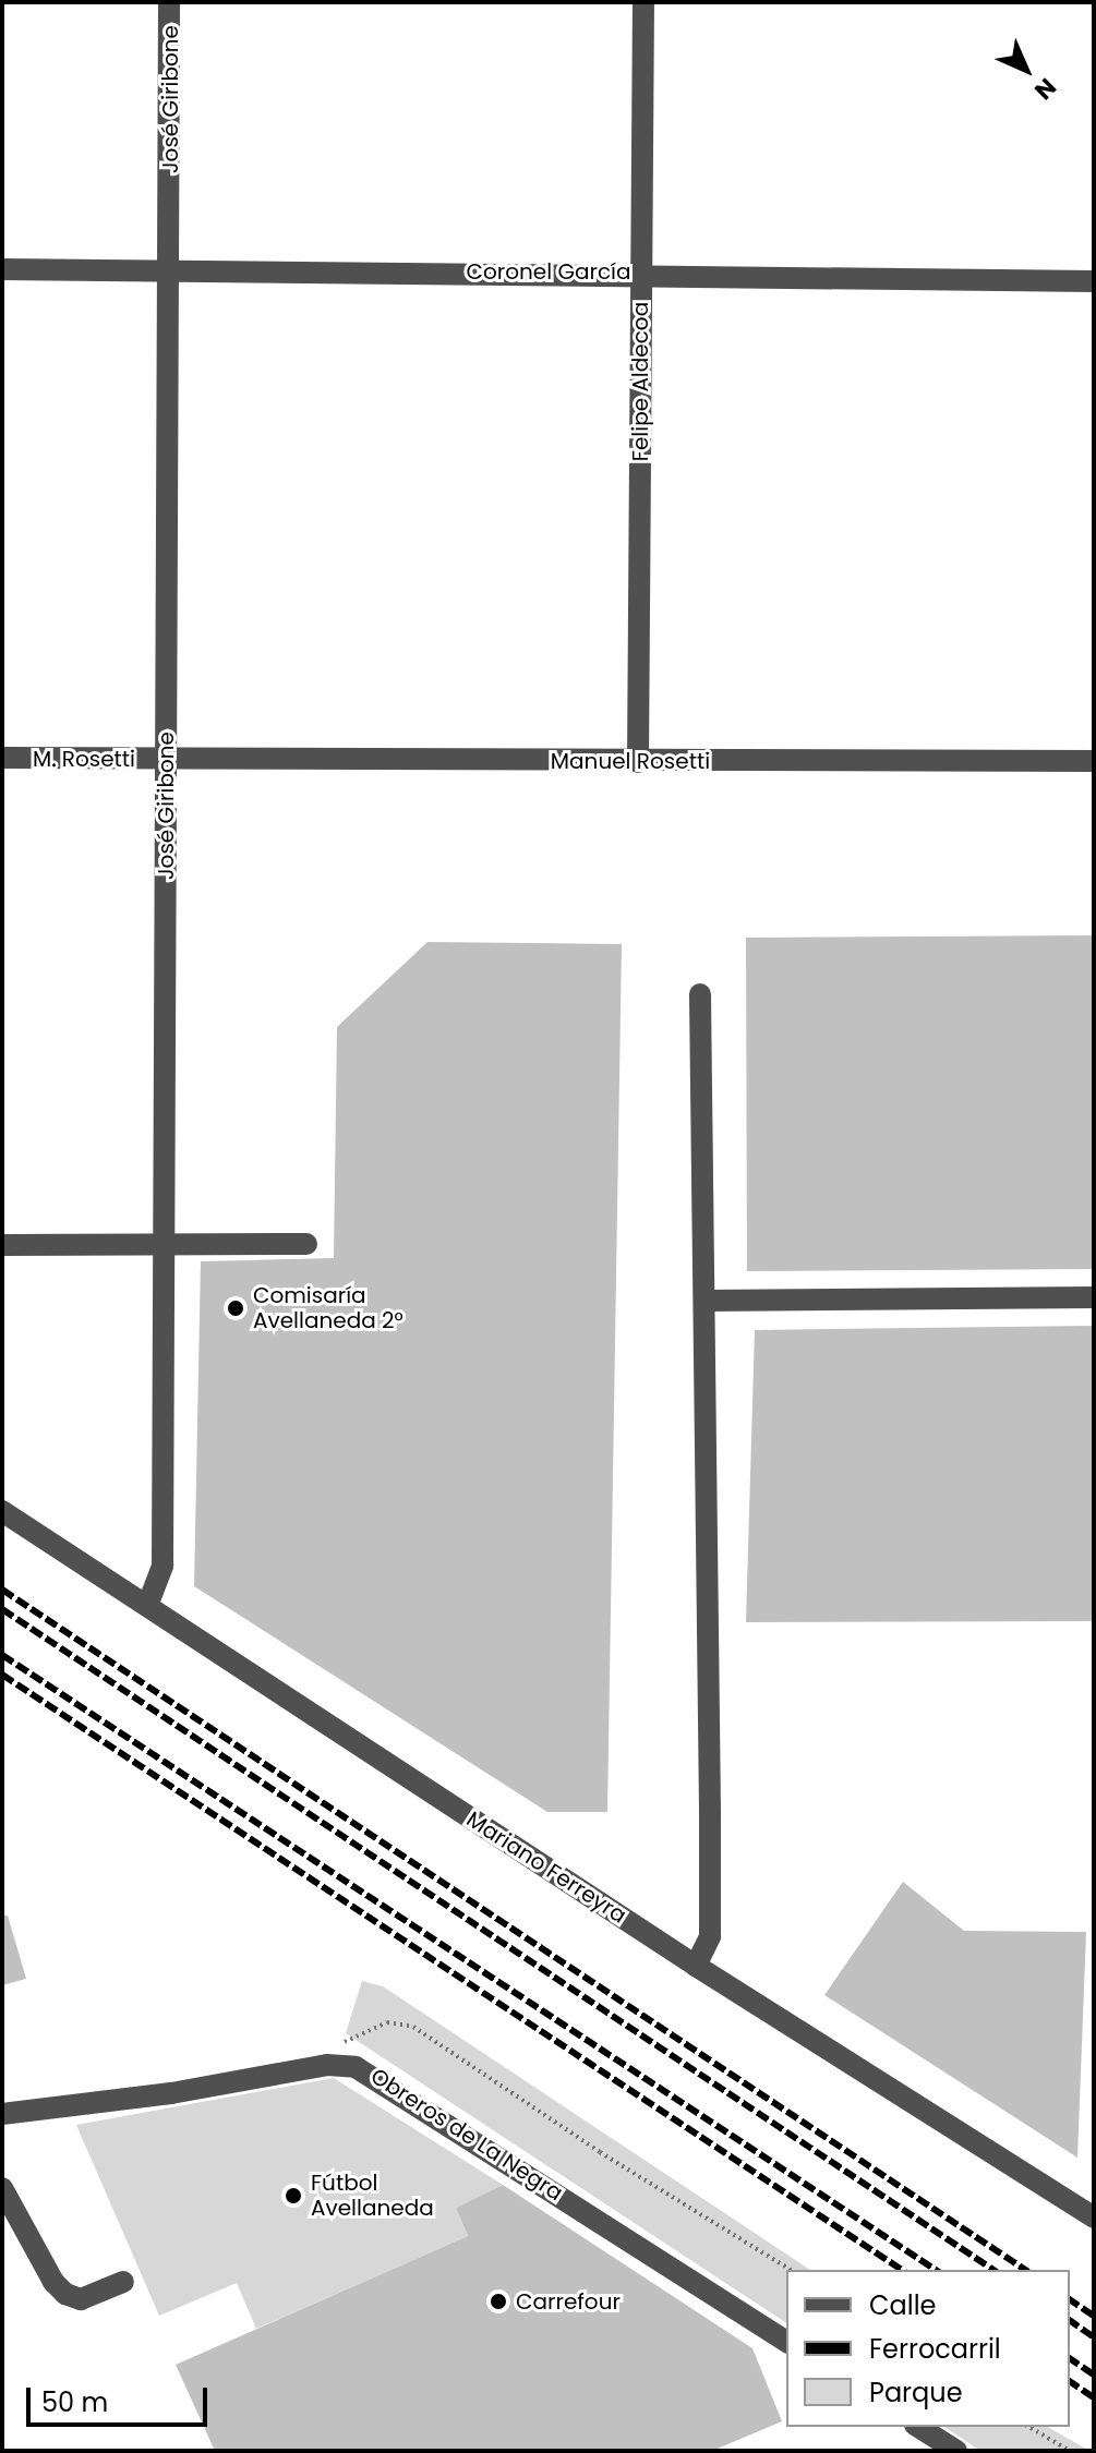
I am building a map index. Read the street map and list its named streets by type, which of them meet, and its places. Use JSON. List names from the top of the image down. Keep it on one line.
{"streets":{"street":["José Giribone","Coronel García","Felipe Aldecoa","M. Rosetti","Manuel Rosetti","Mariano Ferreyra","Obreros de La Negra"]},"crossings":[["José Giribone","Coronel García"],["José Giribone","M. Rosetti"],["José Giribone","Manuel Rosetti"],["José Giribone","Mariano Ferreyra"],["Coronel García","Felipe Aldecoa"],["Felipe Aldecoa","Manuel Rosetti"],["M. Rosetti","Manuel Rosetti"]],"places":["Comisaría Avellaneda 2°","Fútbol Avellaneda","Carrefour"],"legend":["Calle","Ferrocarril","Parque"],"scale_bar":"50 m","north":"bottom right"}
